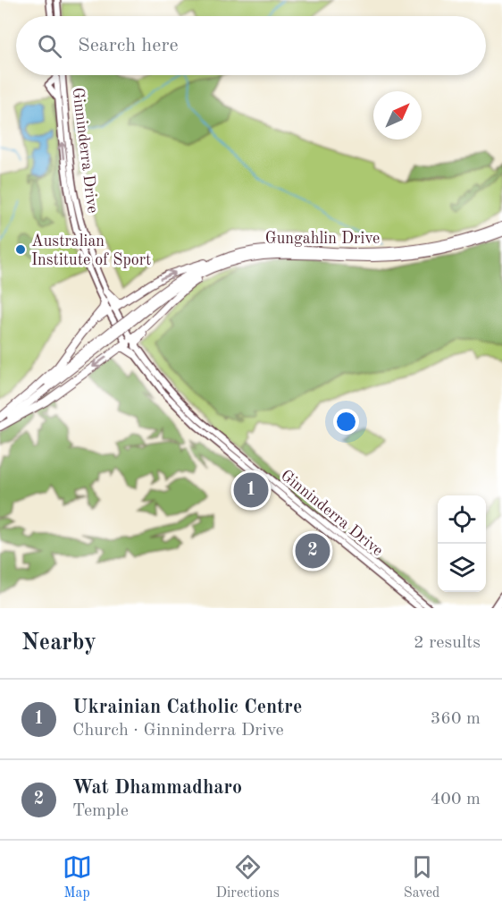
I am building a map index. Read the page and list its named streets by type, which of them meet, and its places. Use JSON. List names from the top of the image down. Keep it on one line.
{"streets":{"highway":["Gungahlin Drive"],"main road":["Ginninderra Drive"]},"places":["Australian Institute of Sport"],"north":"top right","page":{"search":"Search here","pins":["1","2"],"heading":["Nearby","2 results"],"list":[{"mark":"1","name":"Ukrainian Catholic Centre","note":"Church · Ginninderra Drive","value":"360 m"},{"mark":"2","name":"Wat Dhammadharo","note":"Temple","value":"400 m"}],"nav":["Map","Directions","Saved"]}}
